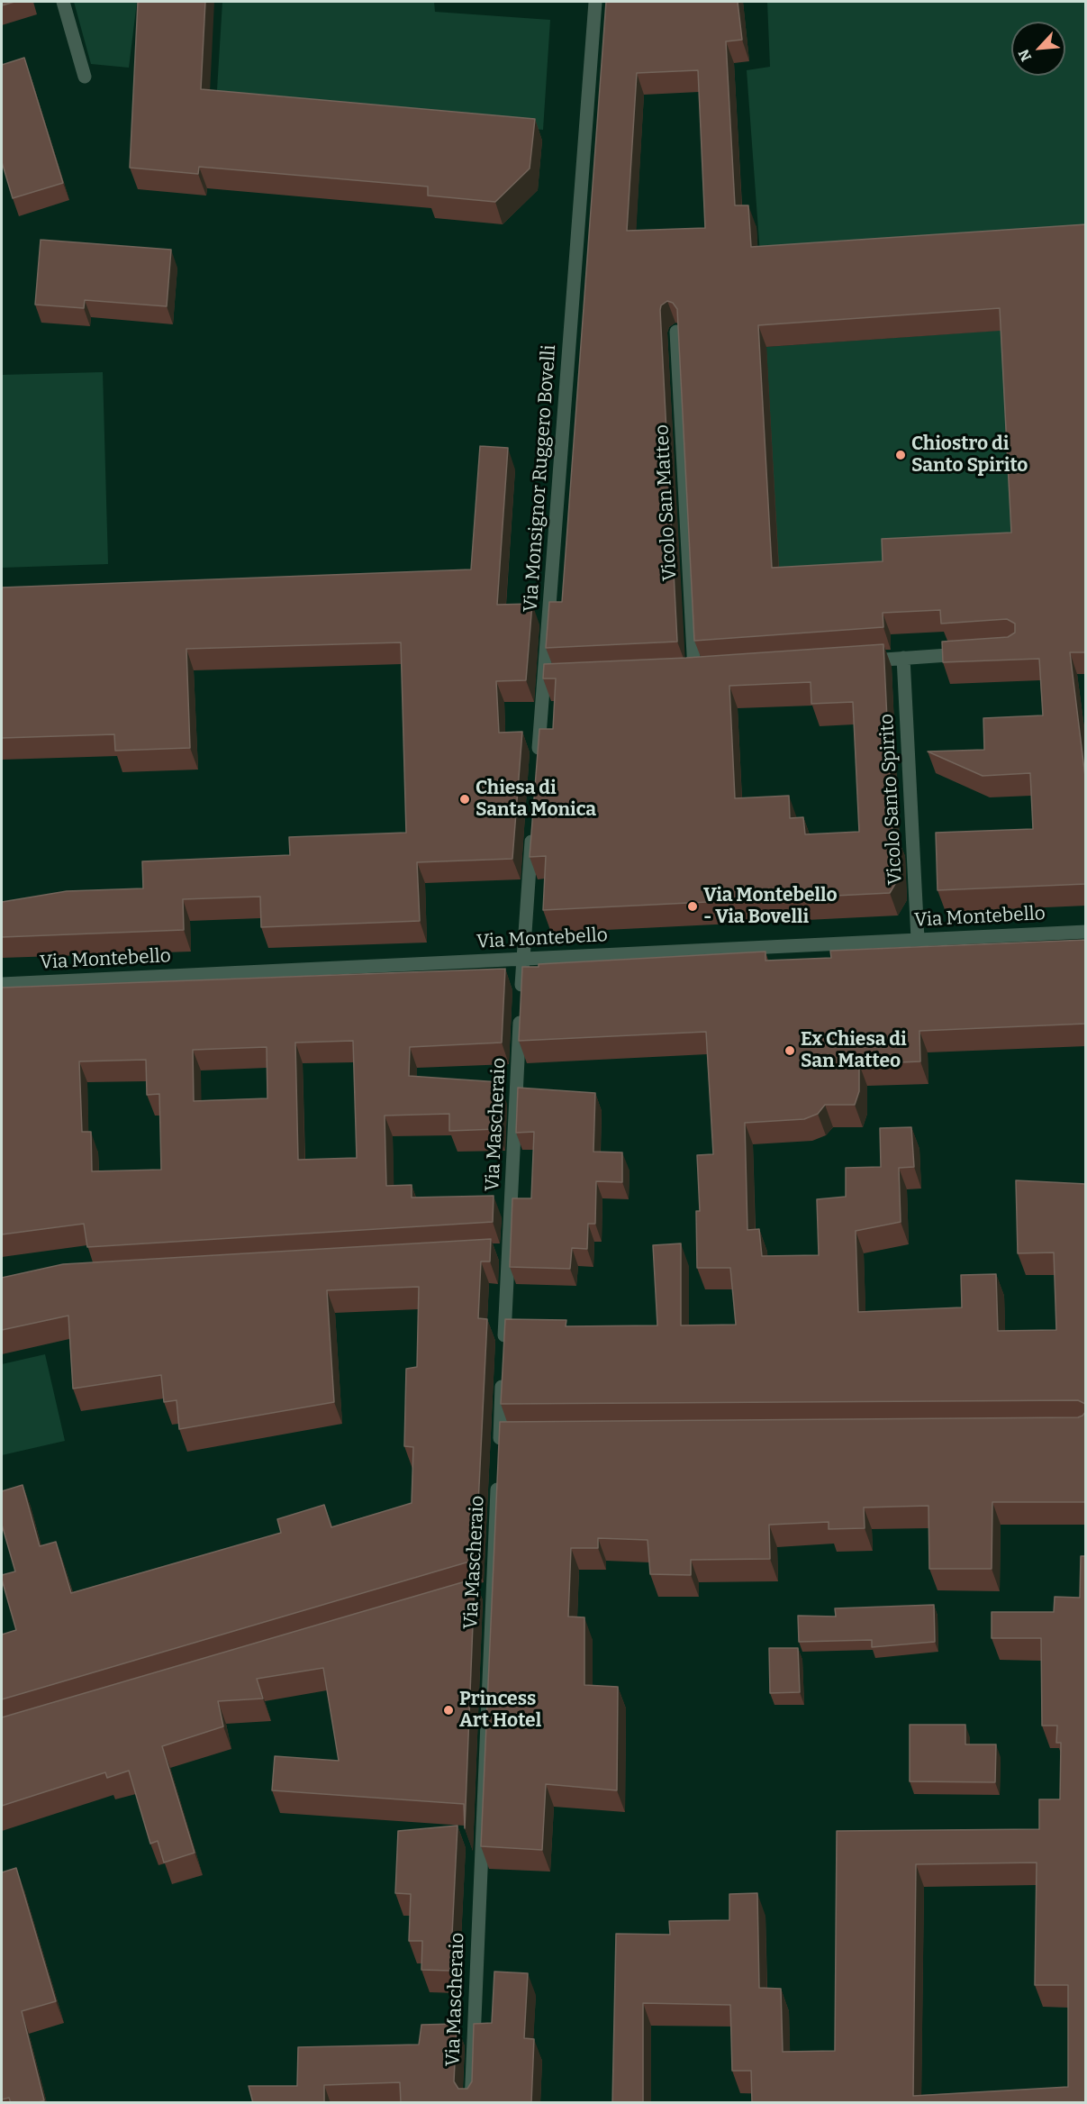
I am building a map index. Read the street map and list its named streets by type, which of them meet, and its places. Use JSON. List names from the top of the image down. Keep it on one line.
{"streets":{"street":["Via Monsignor Ruggero Bovelli","Vicolo San Matteo","Vicolo Santo Spirito","Via Montebello","Via Mascheraio"]},"crossings":[["Vicolo Santo Spirito","Via Montebello"],["Via Montebello","Via Mascheraio"]],"places":["Chiostro di Santo Spirito","Chiesa di Santa Monica","Via Montebello - Via Bovelli","Ex Chiesa di San Matteo","Princess Art Hotel"],"north":"bottom left"}
